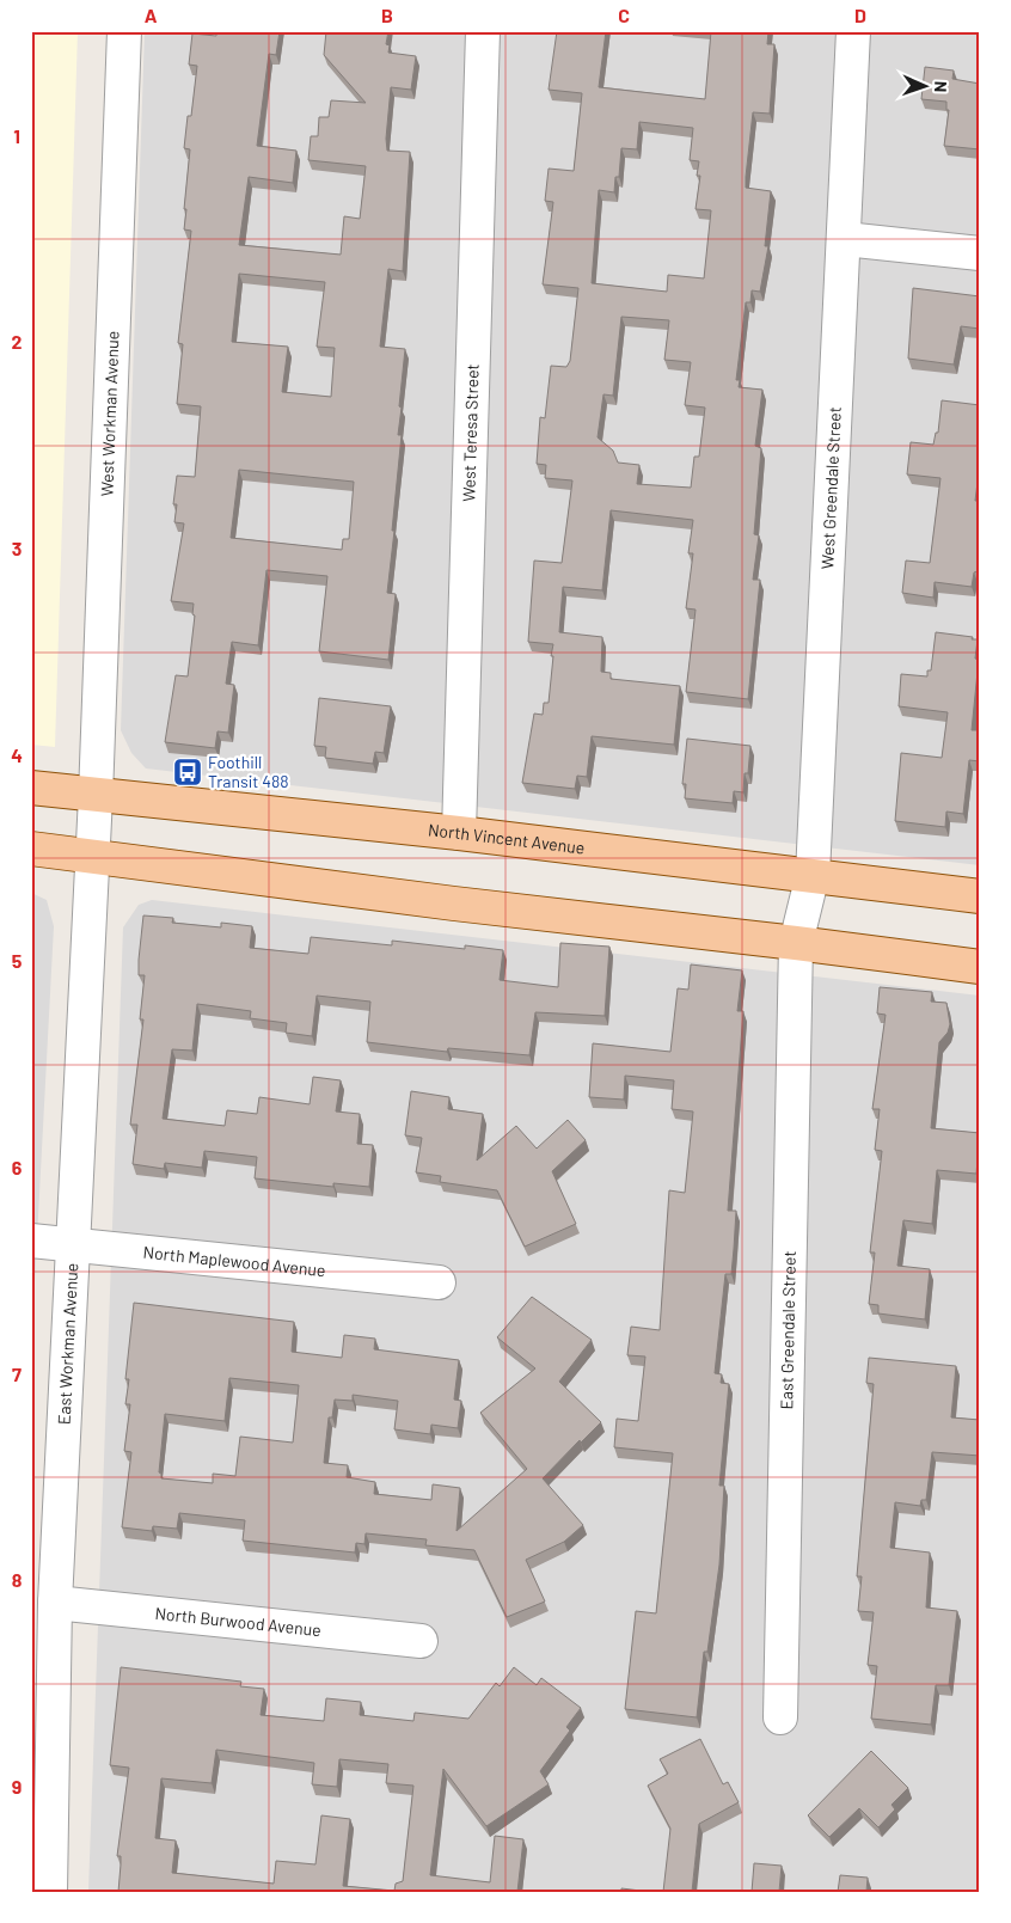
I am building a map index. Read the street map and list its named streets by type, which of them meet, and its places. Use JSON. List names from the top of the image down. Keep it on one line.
{"streets":{"main road":["North Vincent Avenue"],"street":["West Workman Avenue","West Teresa Street","West Greendale Street","North Maplewood Avenue","East Greendale Street","East Workman Avenue","North Burwood Avenue"]},"crossings":[["West Workman Avenue","North Vincent Avenue"],["West Workman Avenue","East Workman Avenue"],["West Teresa Street","North Vincent Avenue"],["West Greendale Street","North Vincent Avenue"],["West Greendale Street","East Greendale Street"],["North Vincent Avenue","East Workman Avenue"],["North Maplewood Avenue","East Workman Avenue"],["East Workman Avenue","North Burwood Avenue"]],"places":{"bus stop":["Foothill Transit 488"]},"north":"right","grid":{"columns":["A","B","C","D"],"rows":["1","2","3","4","5","6","7","8","9"]}}
